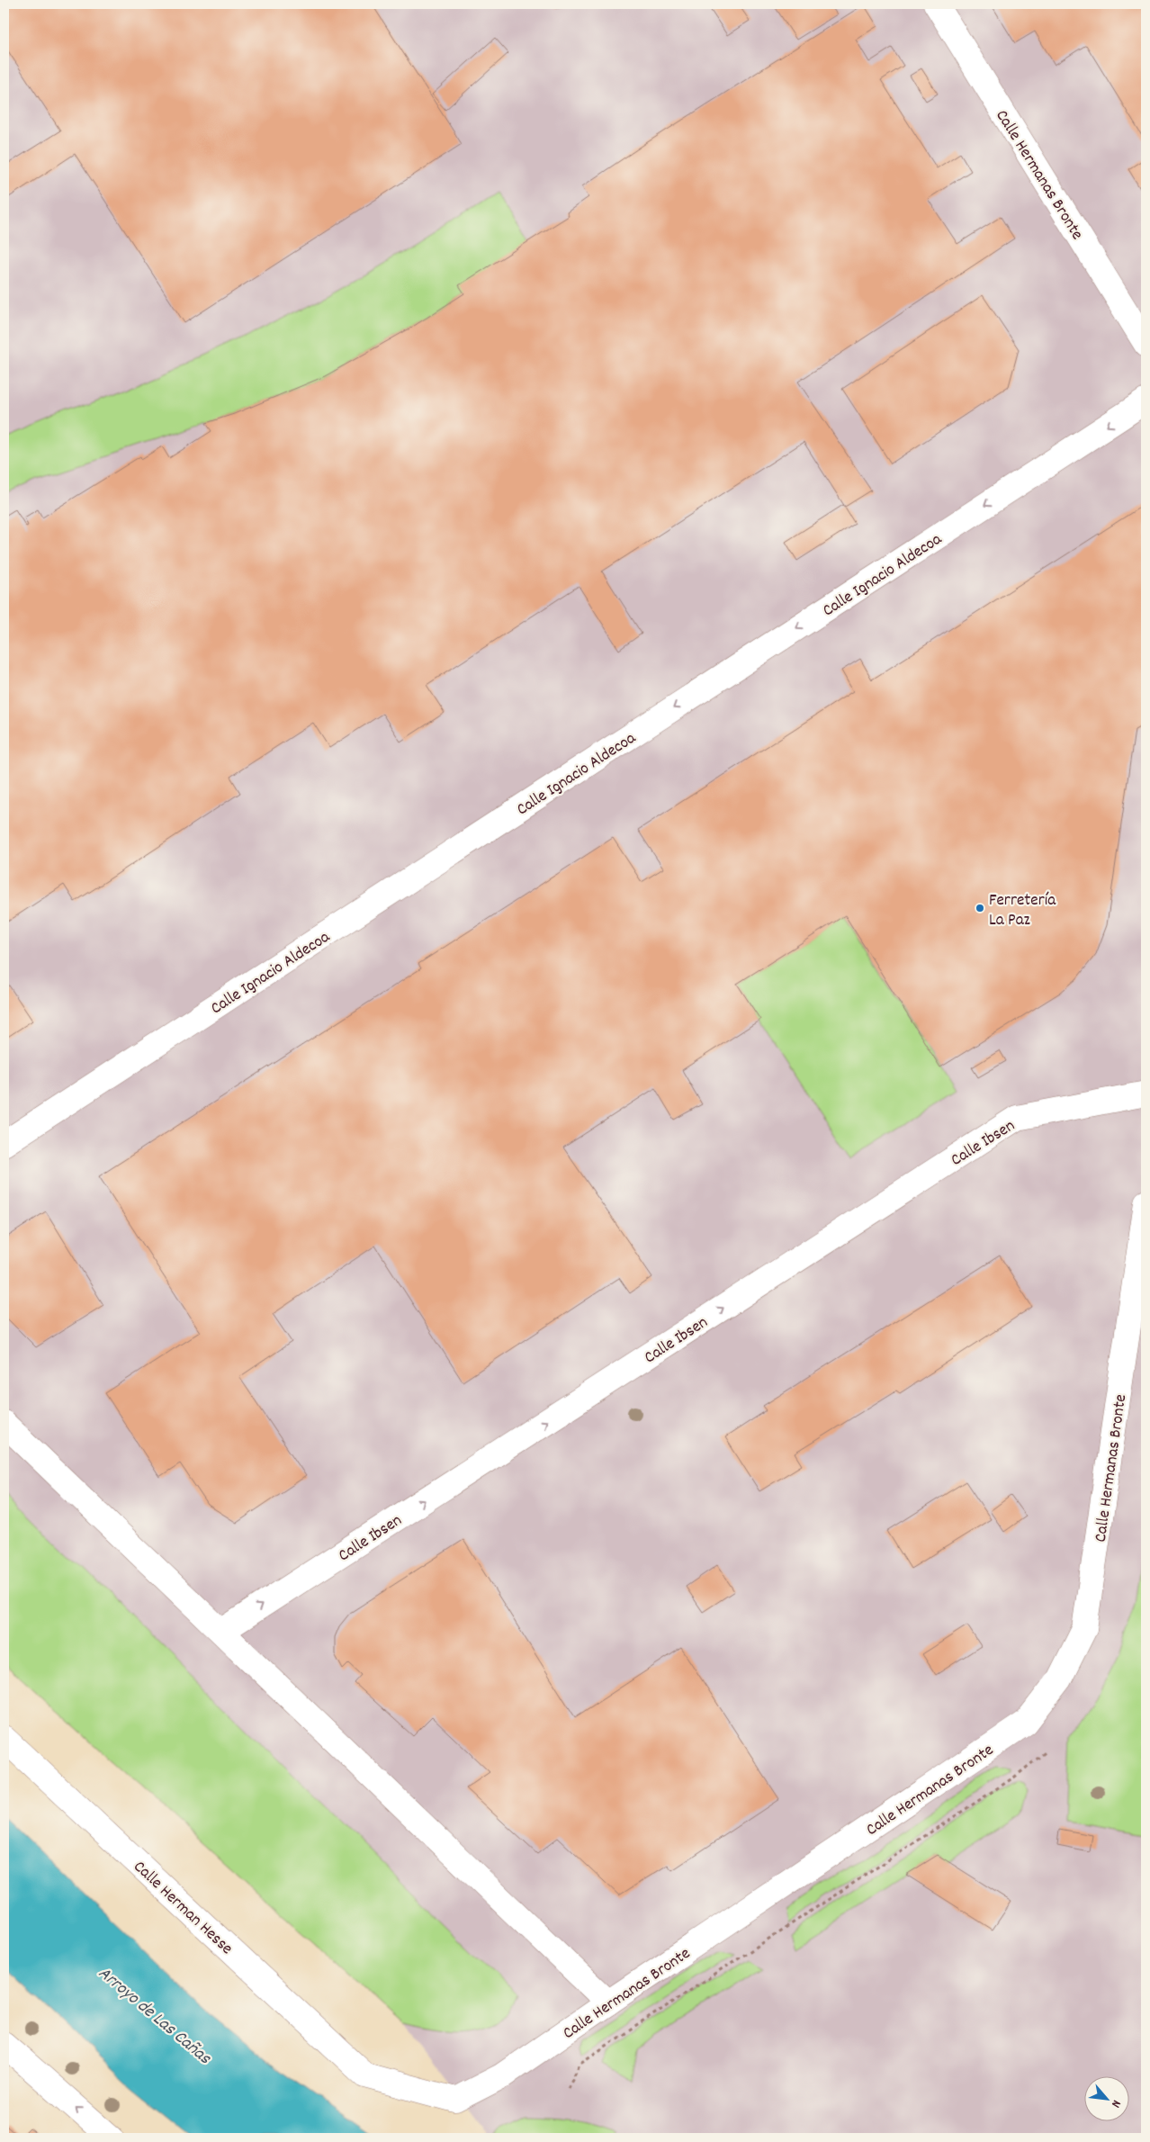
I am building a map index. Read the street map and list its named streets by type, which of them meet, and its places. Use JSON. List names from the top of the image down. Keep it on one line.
{"streets":{"street":["Calle Hermanas Bronte","Calle Ignacio Aldecoa","Calle Ibsen","Calle Herman Hesse"]},"crossings":[["Calle Hermanas Bronte","Calle Herman Hesse"]],"one_way":["Calle Ignacio Aldecoa","Calle Ibsen"],"water":["Arroyo de Las Cañas"],"places":["Ferretería La Paz"],"north":"bottom right"}
